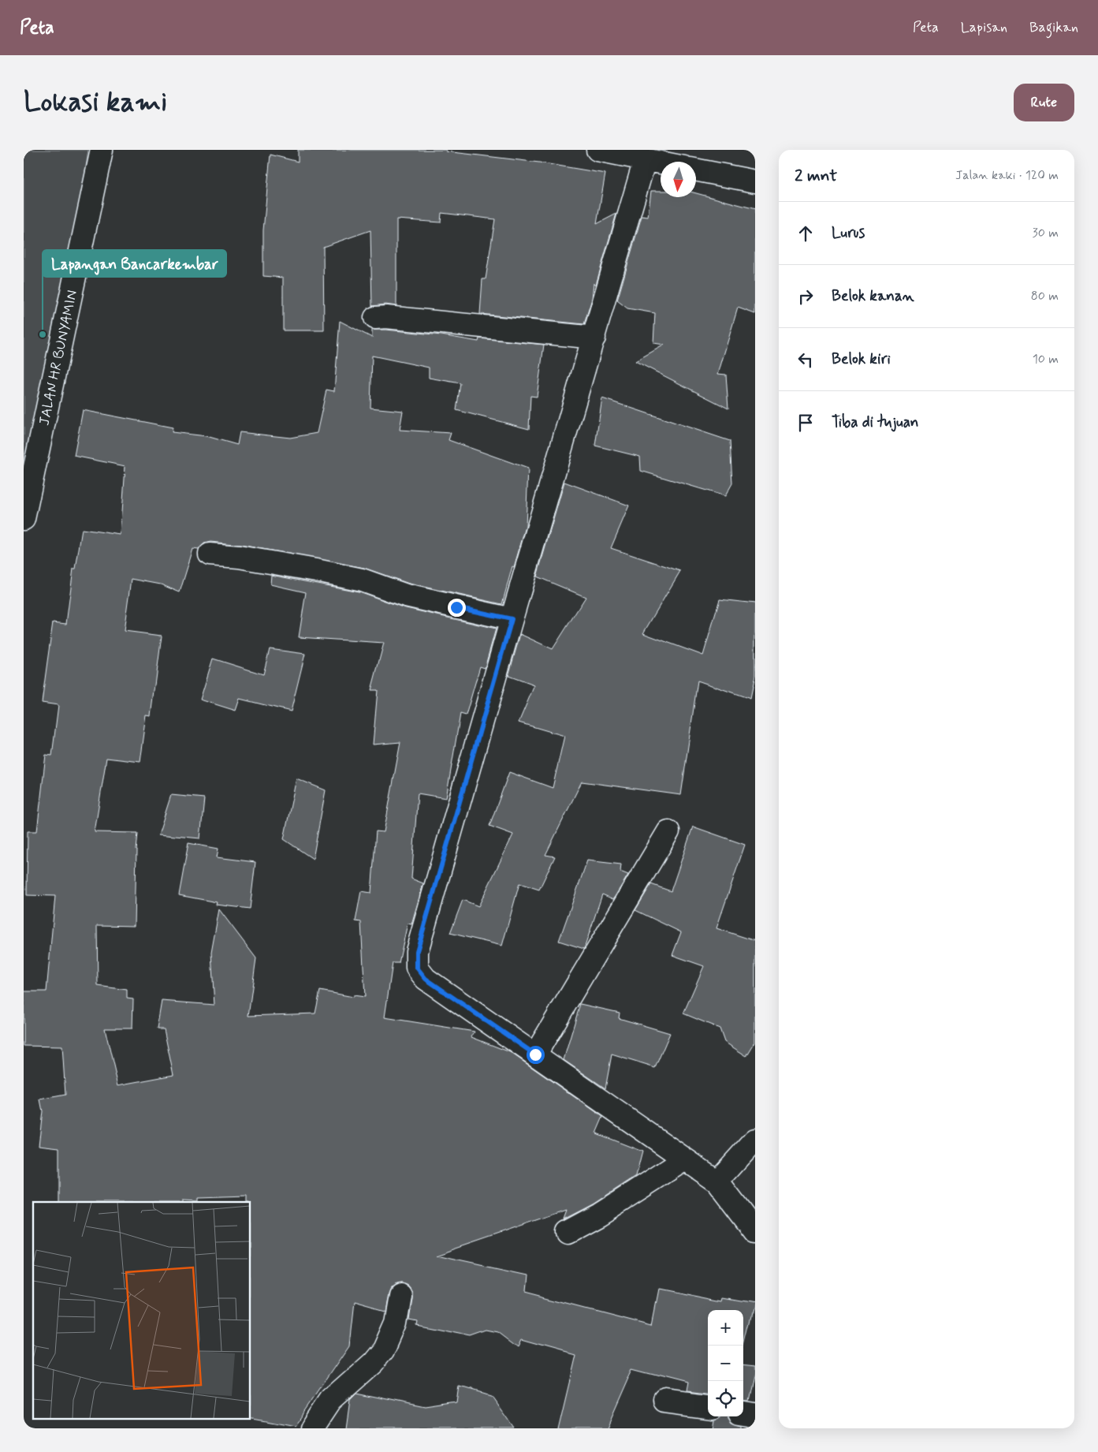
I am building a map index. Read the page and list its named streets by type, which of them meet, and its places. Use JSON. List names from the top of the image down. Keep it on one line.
{"streets":{"street":["JALAN HR BUNYAMIN"]},"places":["Lapangan Bancarkembar"],"north":"bottom","page":{"header":"Peta","nav":["Peta","Lapisan","Bagikan"],"buttons":"Rute","title":"Lokasi kami","heading":["2 mnt","Jalan kaki · 120 m"],"list":[["Lurus","30 m"],["Belok kanan","80 m"],["Belok kiri","10 m"],"Tiba di tujuan"],"map_buttons":["+","−"]}}
